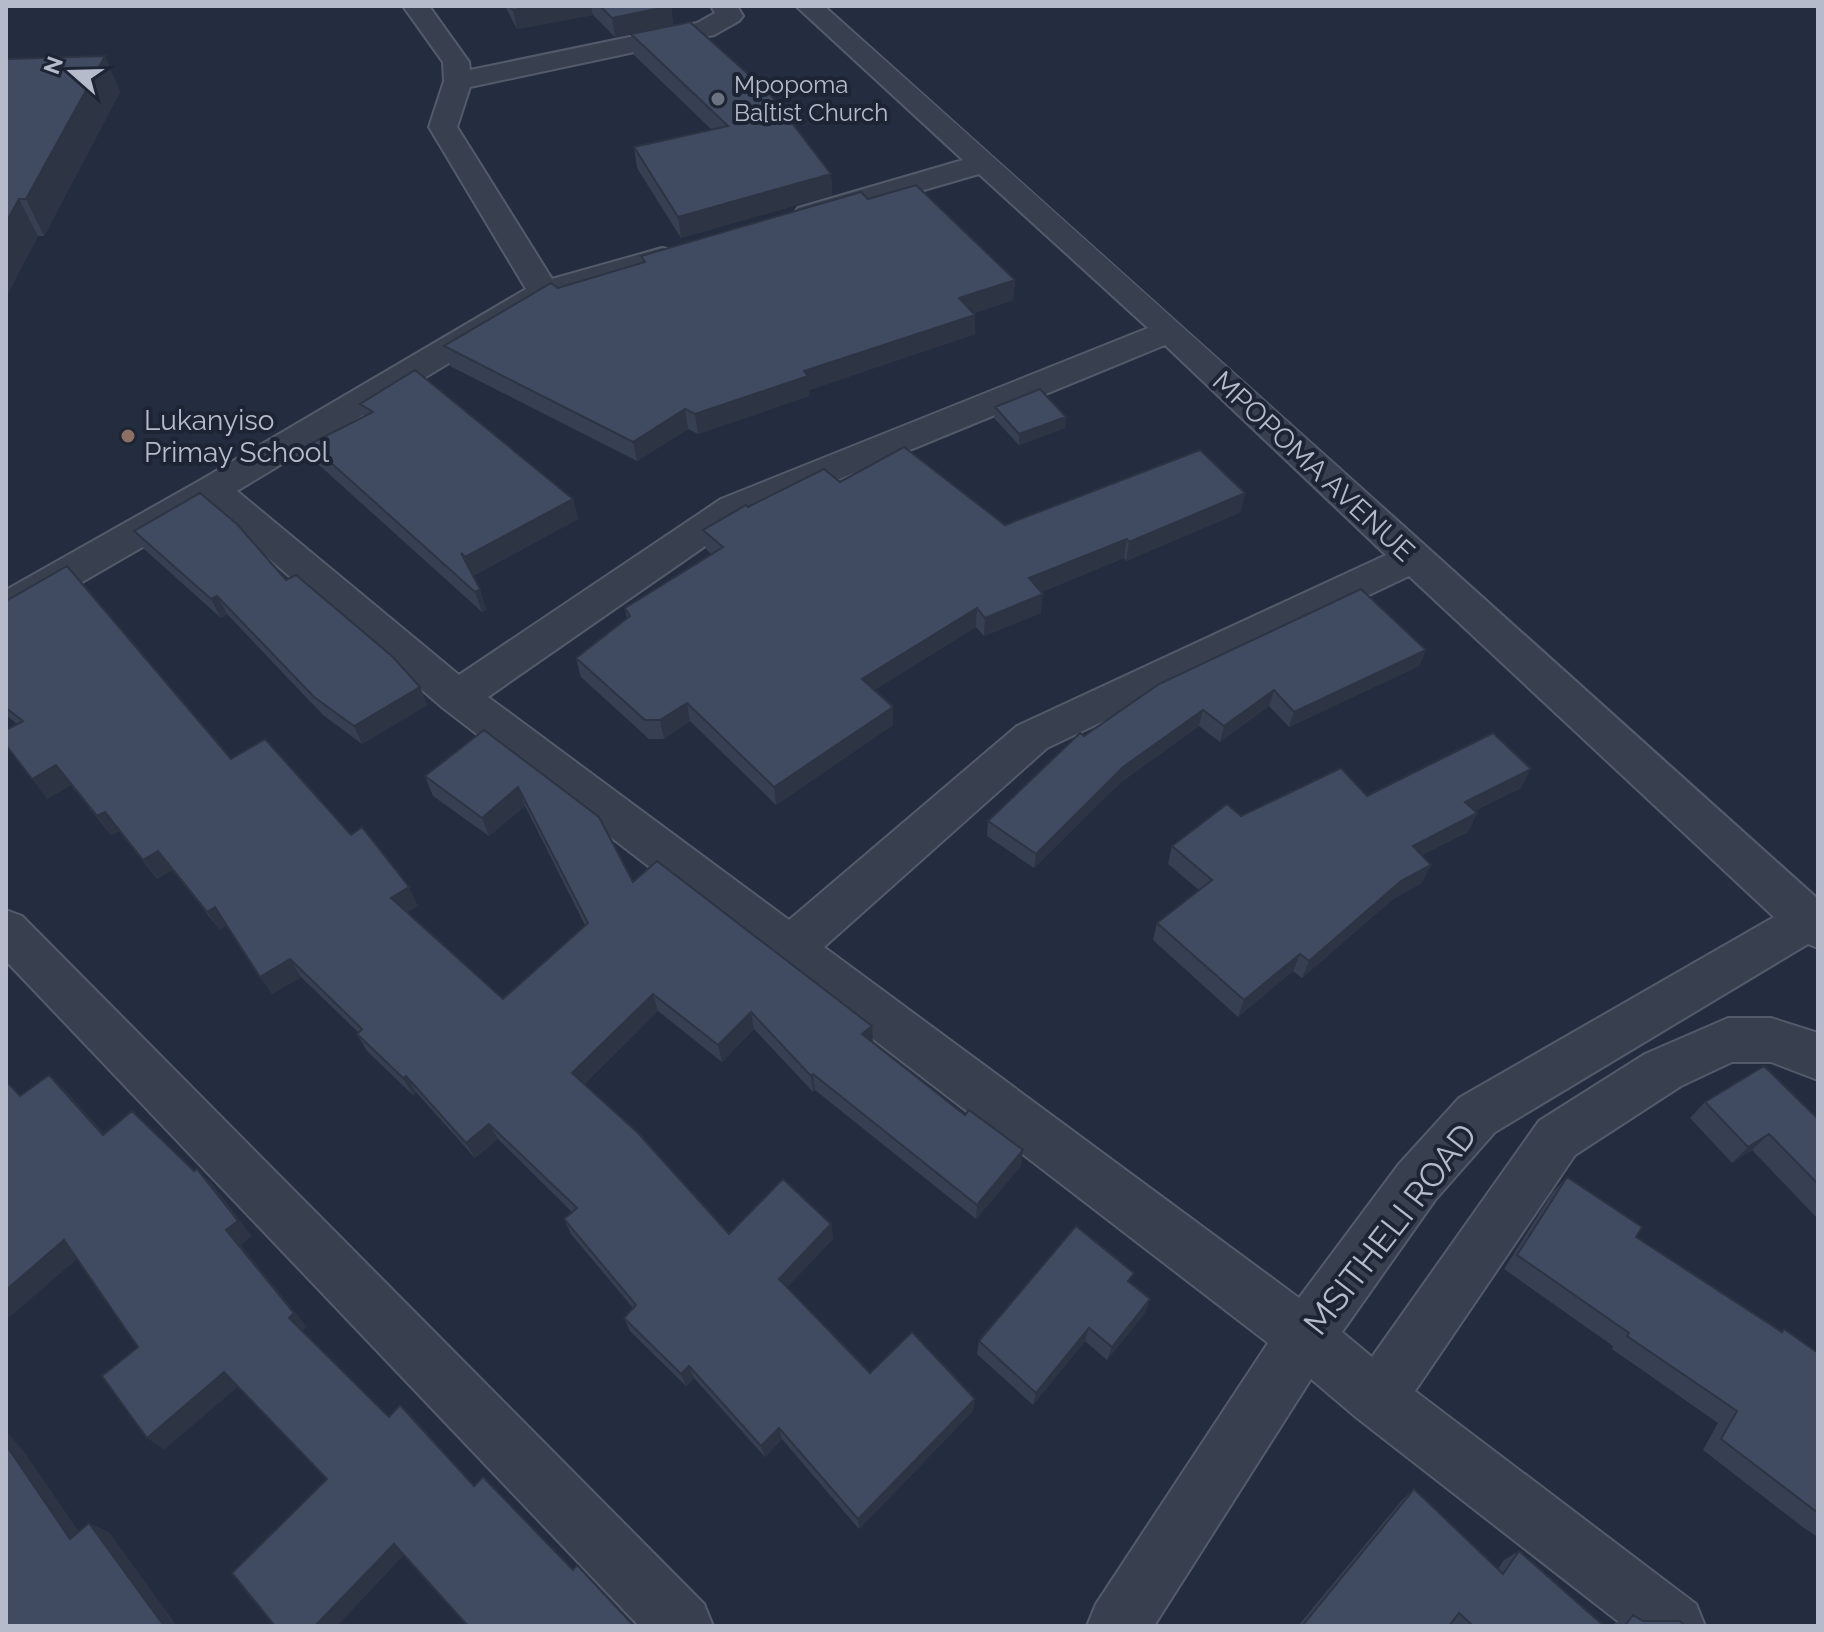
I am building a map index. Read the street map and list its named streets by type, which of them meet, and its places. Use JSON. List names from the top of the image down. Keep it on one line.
{"streets":{"street":["MPOPOMA AVENUE","MSITHELI ROAD"]},"crossings":[["MPOPOMA AVENUE","MSITHELI ROAD"]],"places":["Mpopoma Ba[tist Church","Lukanyiso Primay School"],"north":"left"}
